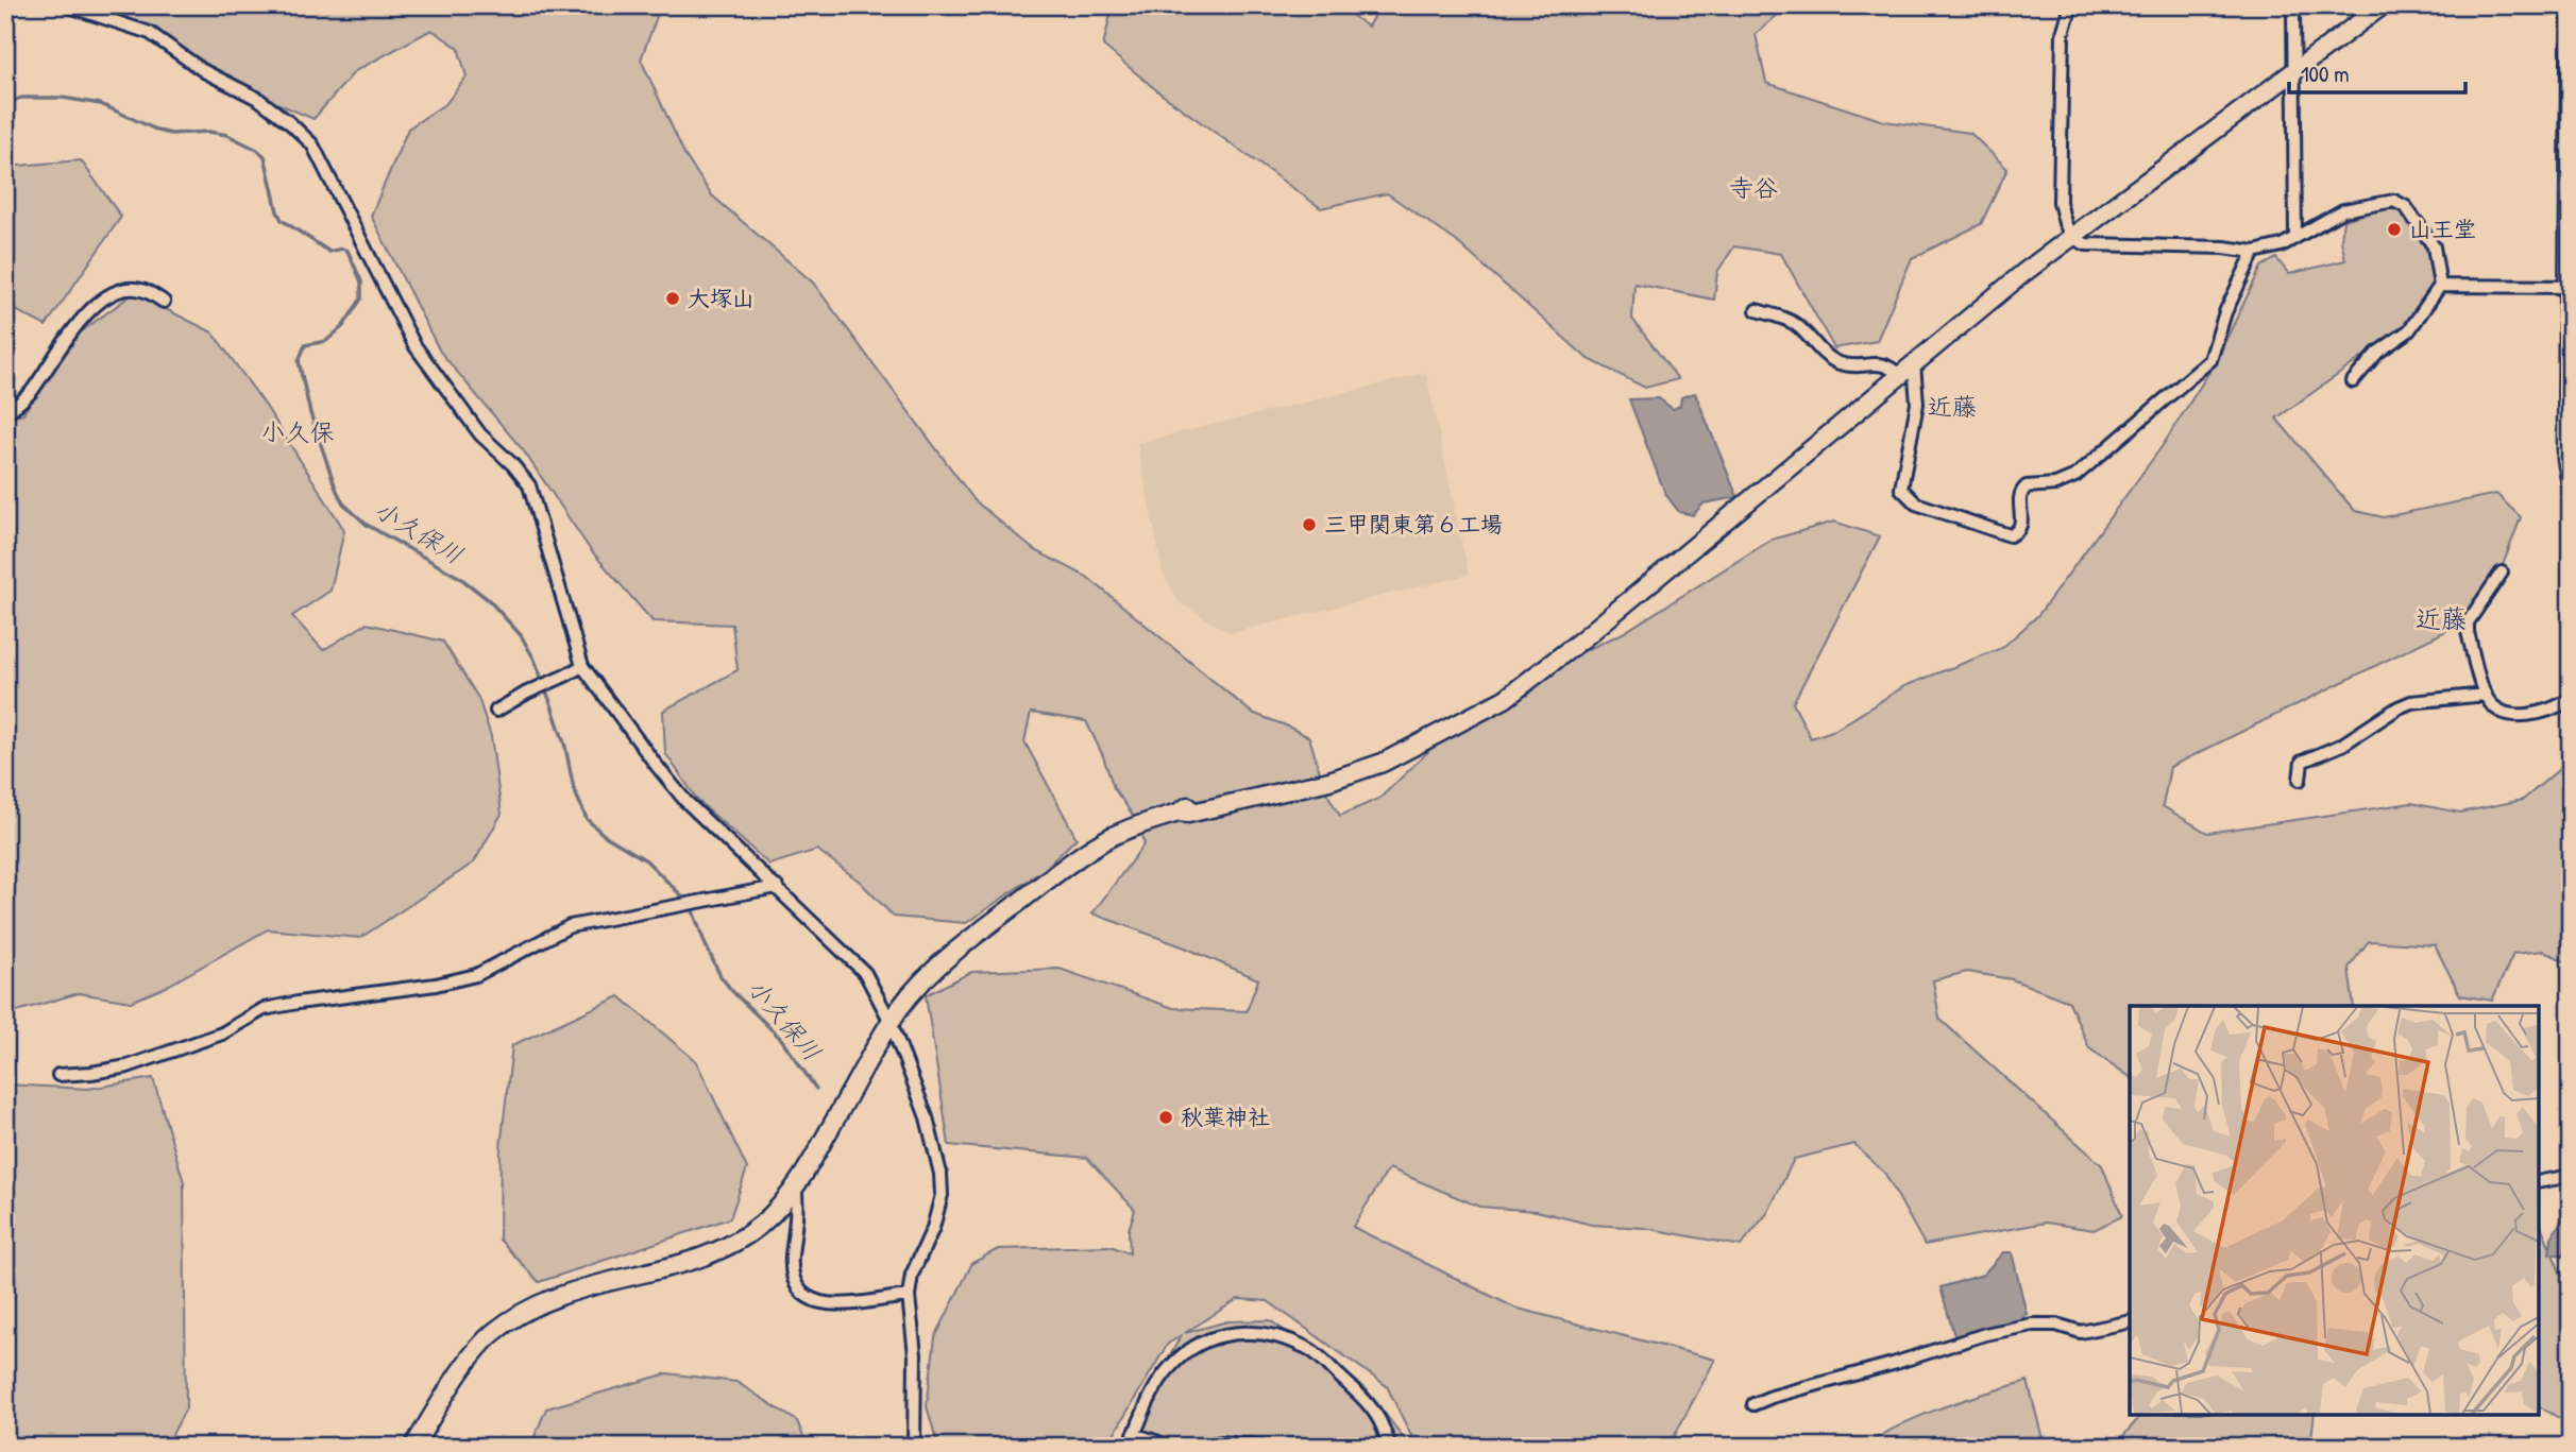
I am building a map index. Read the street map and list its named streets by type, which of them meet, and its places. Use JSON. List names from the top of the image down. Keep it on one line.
{"districts":["寺谷","近藤","小久保","近藤"],"water":["小久保川"],"places":["山王堂","大塚山","三甲関東第６工場","秋葉神社"],"scale_bar":"100 m"}
